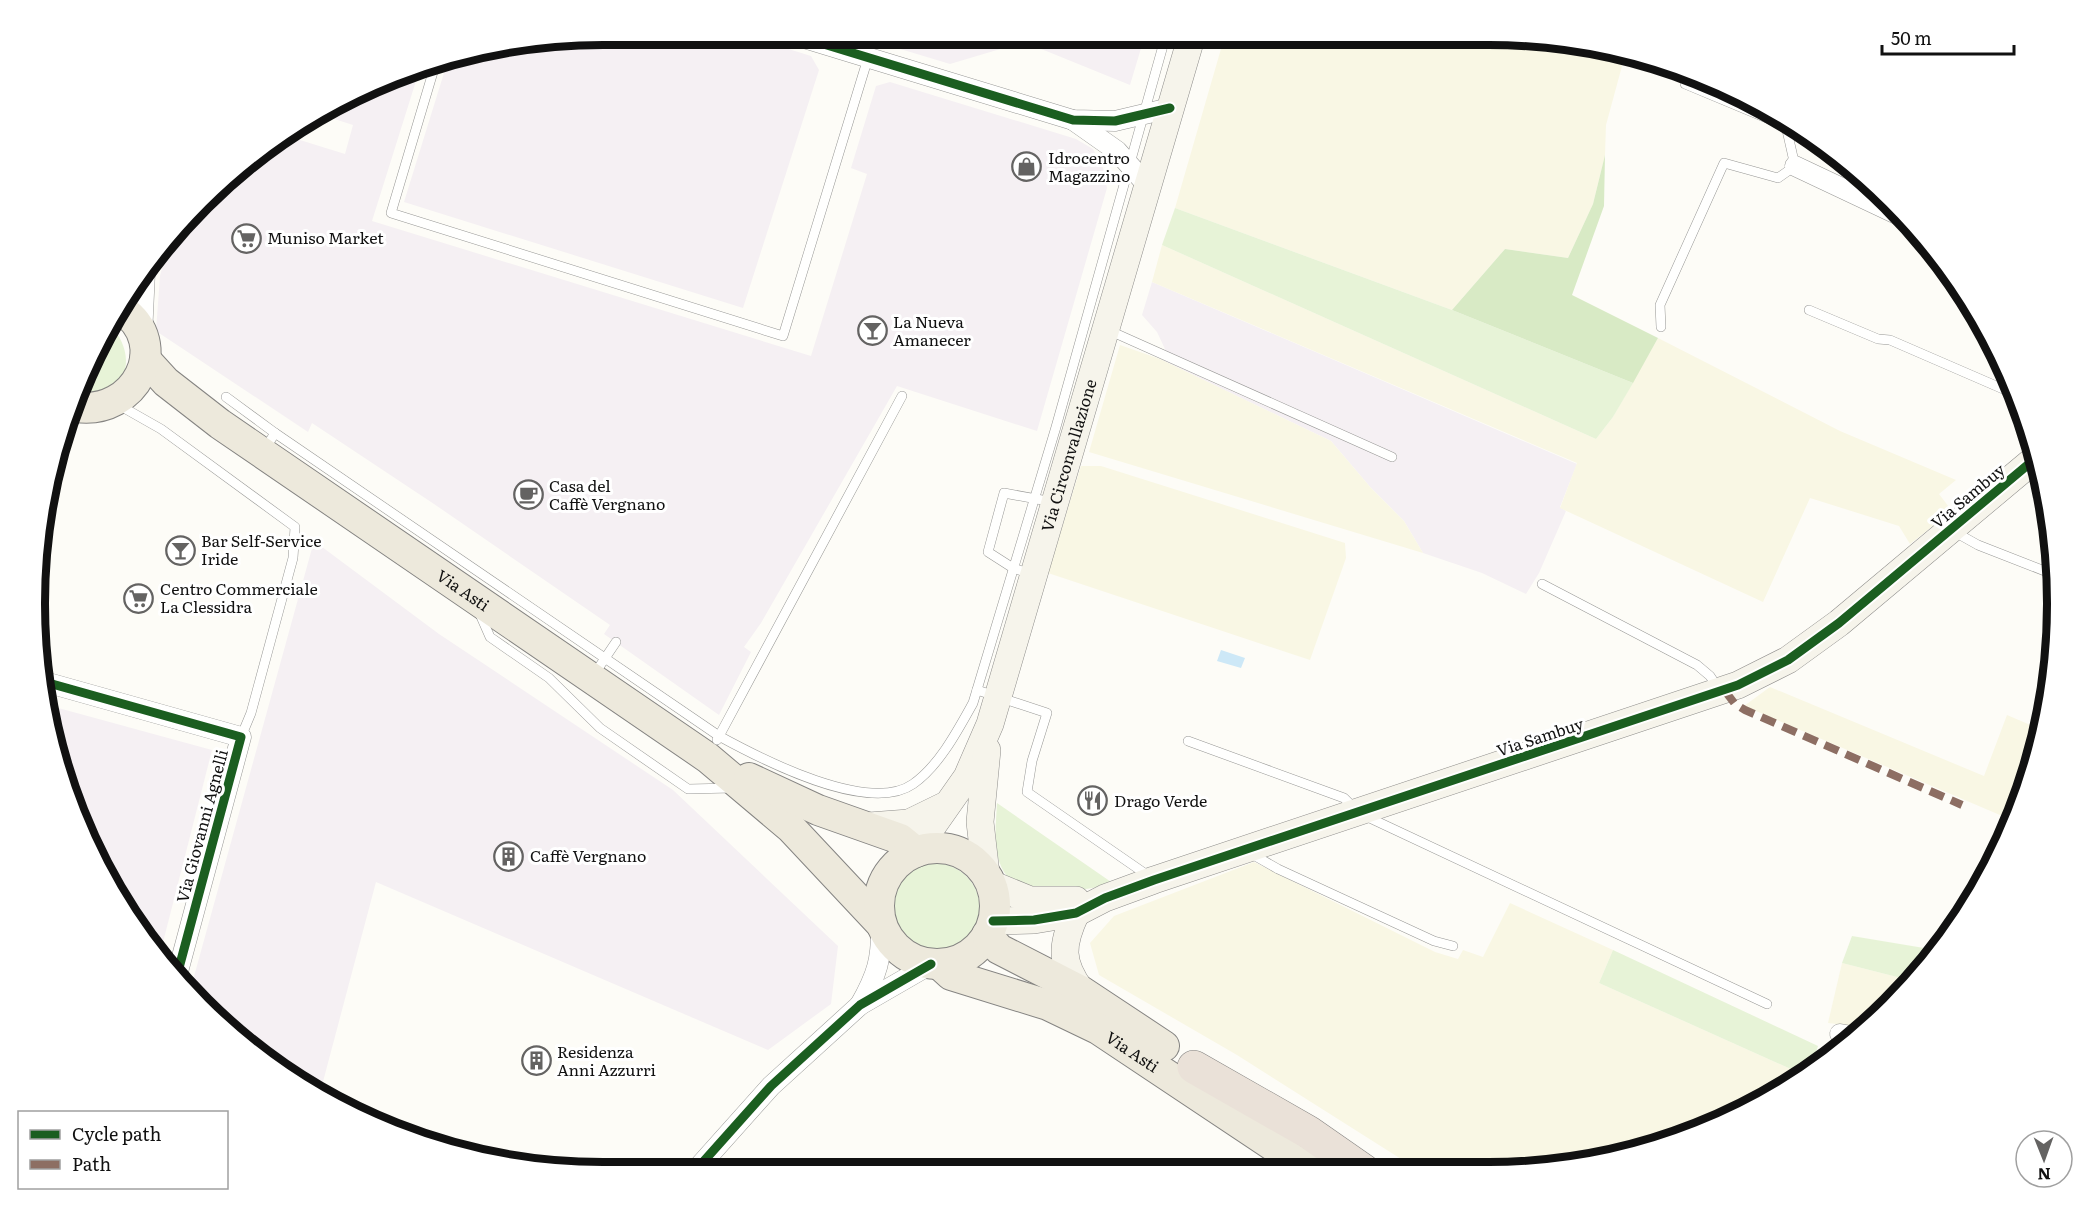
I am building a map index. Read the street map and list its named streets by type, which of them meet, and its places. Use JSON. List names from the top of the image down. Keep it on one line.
{"streets":{"main road":["Via Asti"],"street":["Via Circonvallazione","Via Sambuy","Via Giovanni Agnelli"]},"crossings":[["Via Circonvallazione","Via Sambuy"],["Via Circonvallazione","Via Asti"],["Via Sambuy","Via Asti"]],"places":{"shop":["Idrocentro Magazzino"],"supermarket":["Muniso Market","Centro Commerciale La Clessidra"],"bar":["La Nueva Amanecer","Bar Self-Service Iride"],"cafe":["Casa del Caffè Vergnano"],"restaurant":["Drago Verde"],"building":["Caffè Vergnano","Residenza Anni Azzurri"]},"legend":["Cycle path","Path"],"scale_bar":"50 m","north":"bottom"}
